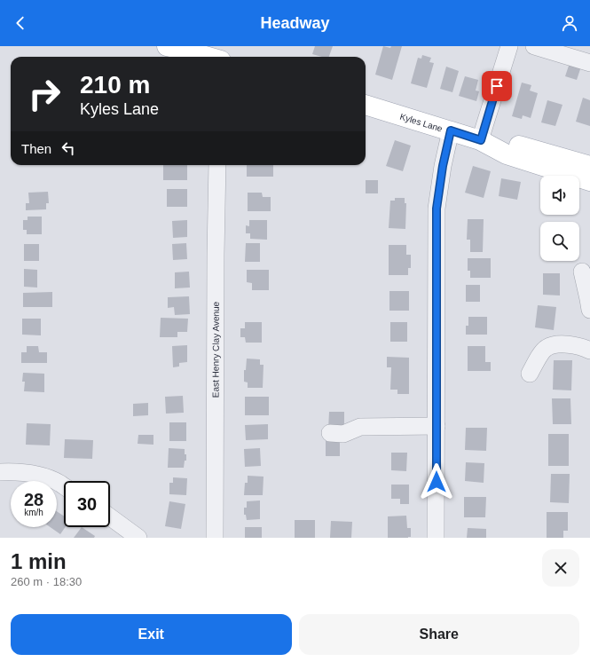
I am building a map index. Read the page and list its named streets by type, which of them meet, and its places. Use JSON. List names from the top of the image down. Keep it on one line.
{"streets":{"main road":["Kyles Lane"],"street":["East Henry Clay Avenue"]},"page":{"header":"Headway","turn":["210 m","Kyles Lane"],"then":"Then","speed":"28 km/h","limit":"30","heading":["1 min","260 m · 18:30"],"buttons":["Exit","Share"]}}
